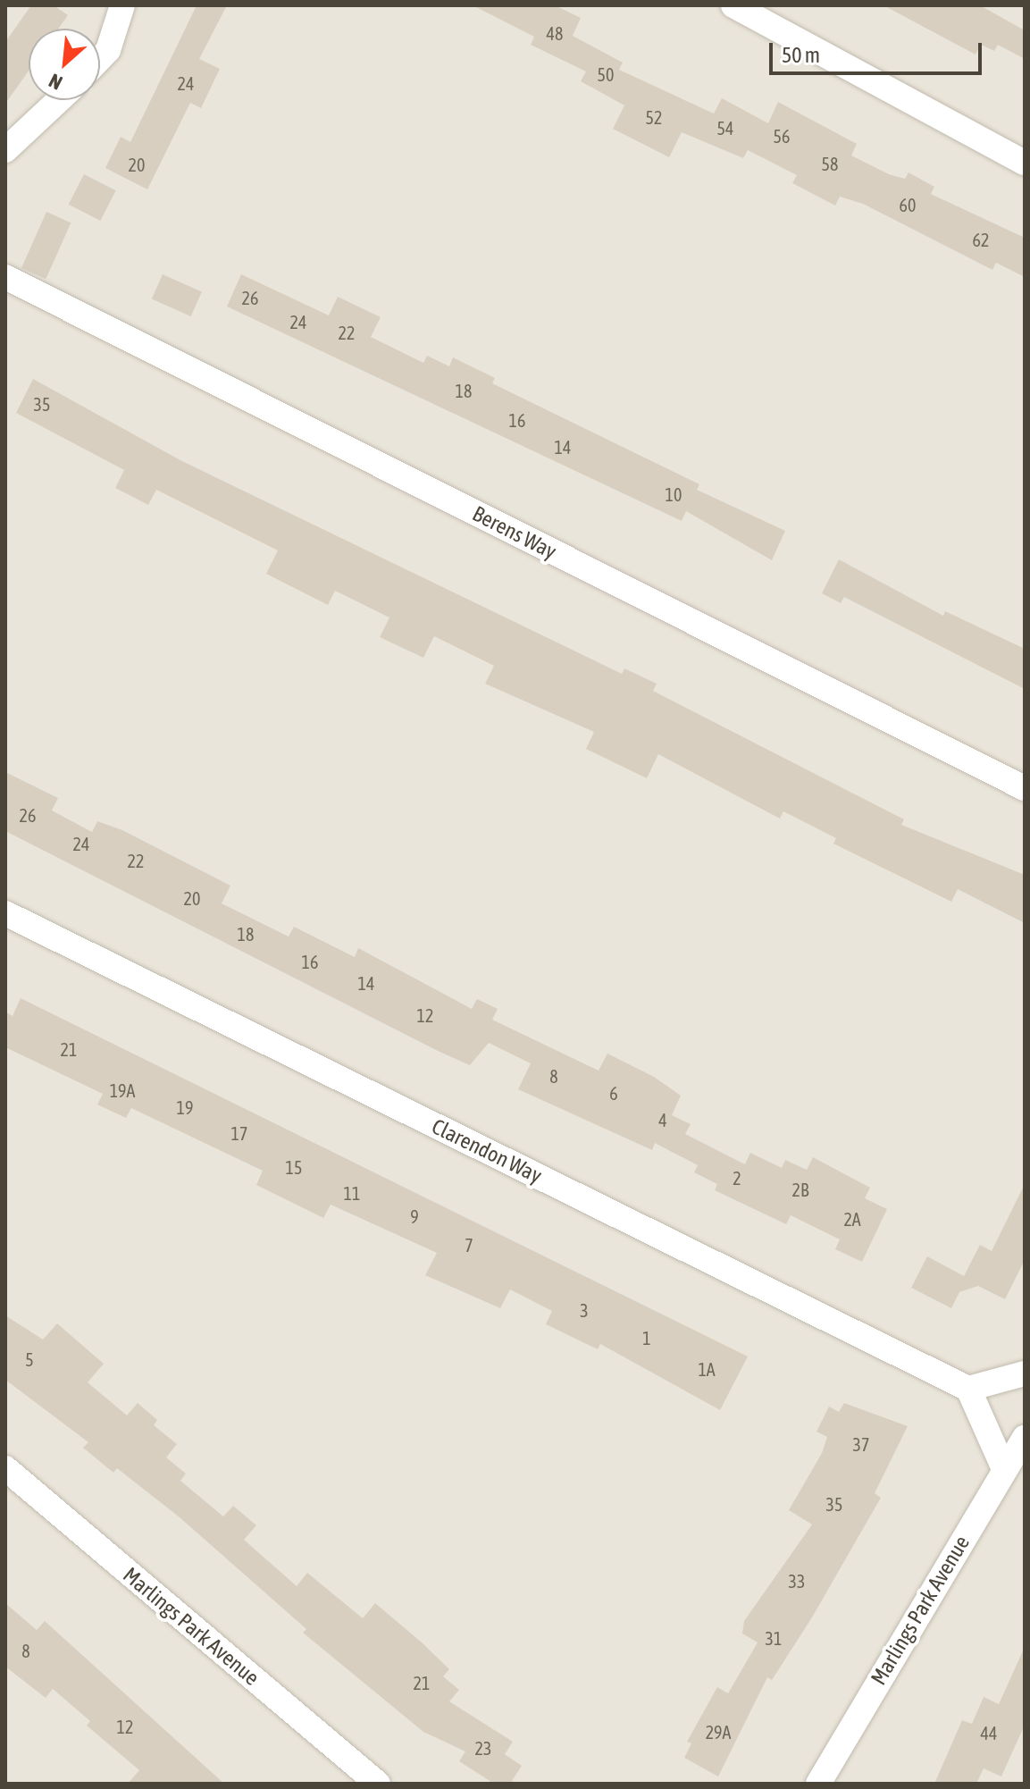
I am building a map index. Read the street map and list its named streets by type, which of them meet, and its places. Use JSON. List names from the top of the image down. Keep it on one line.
{"streets":{"street":["Berens Way","Clarendon Way","Marlings Park Avenue"]},"house_numbers":["48","50","24","52","54","56","58","20","60","62","26","24","22","18","35","16","14","10","26","24","22","20","18","16","14","12","21","8","19A","6","19","4","17","15","2","2B","11","9","2A","7","3","1","5","1A","37","35","33","31","8","21","12","29A","44","23"],"scale_bar":"50 m","north":"bottom left"}
